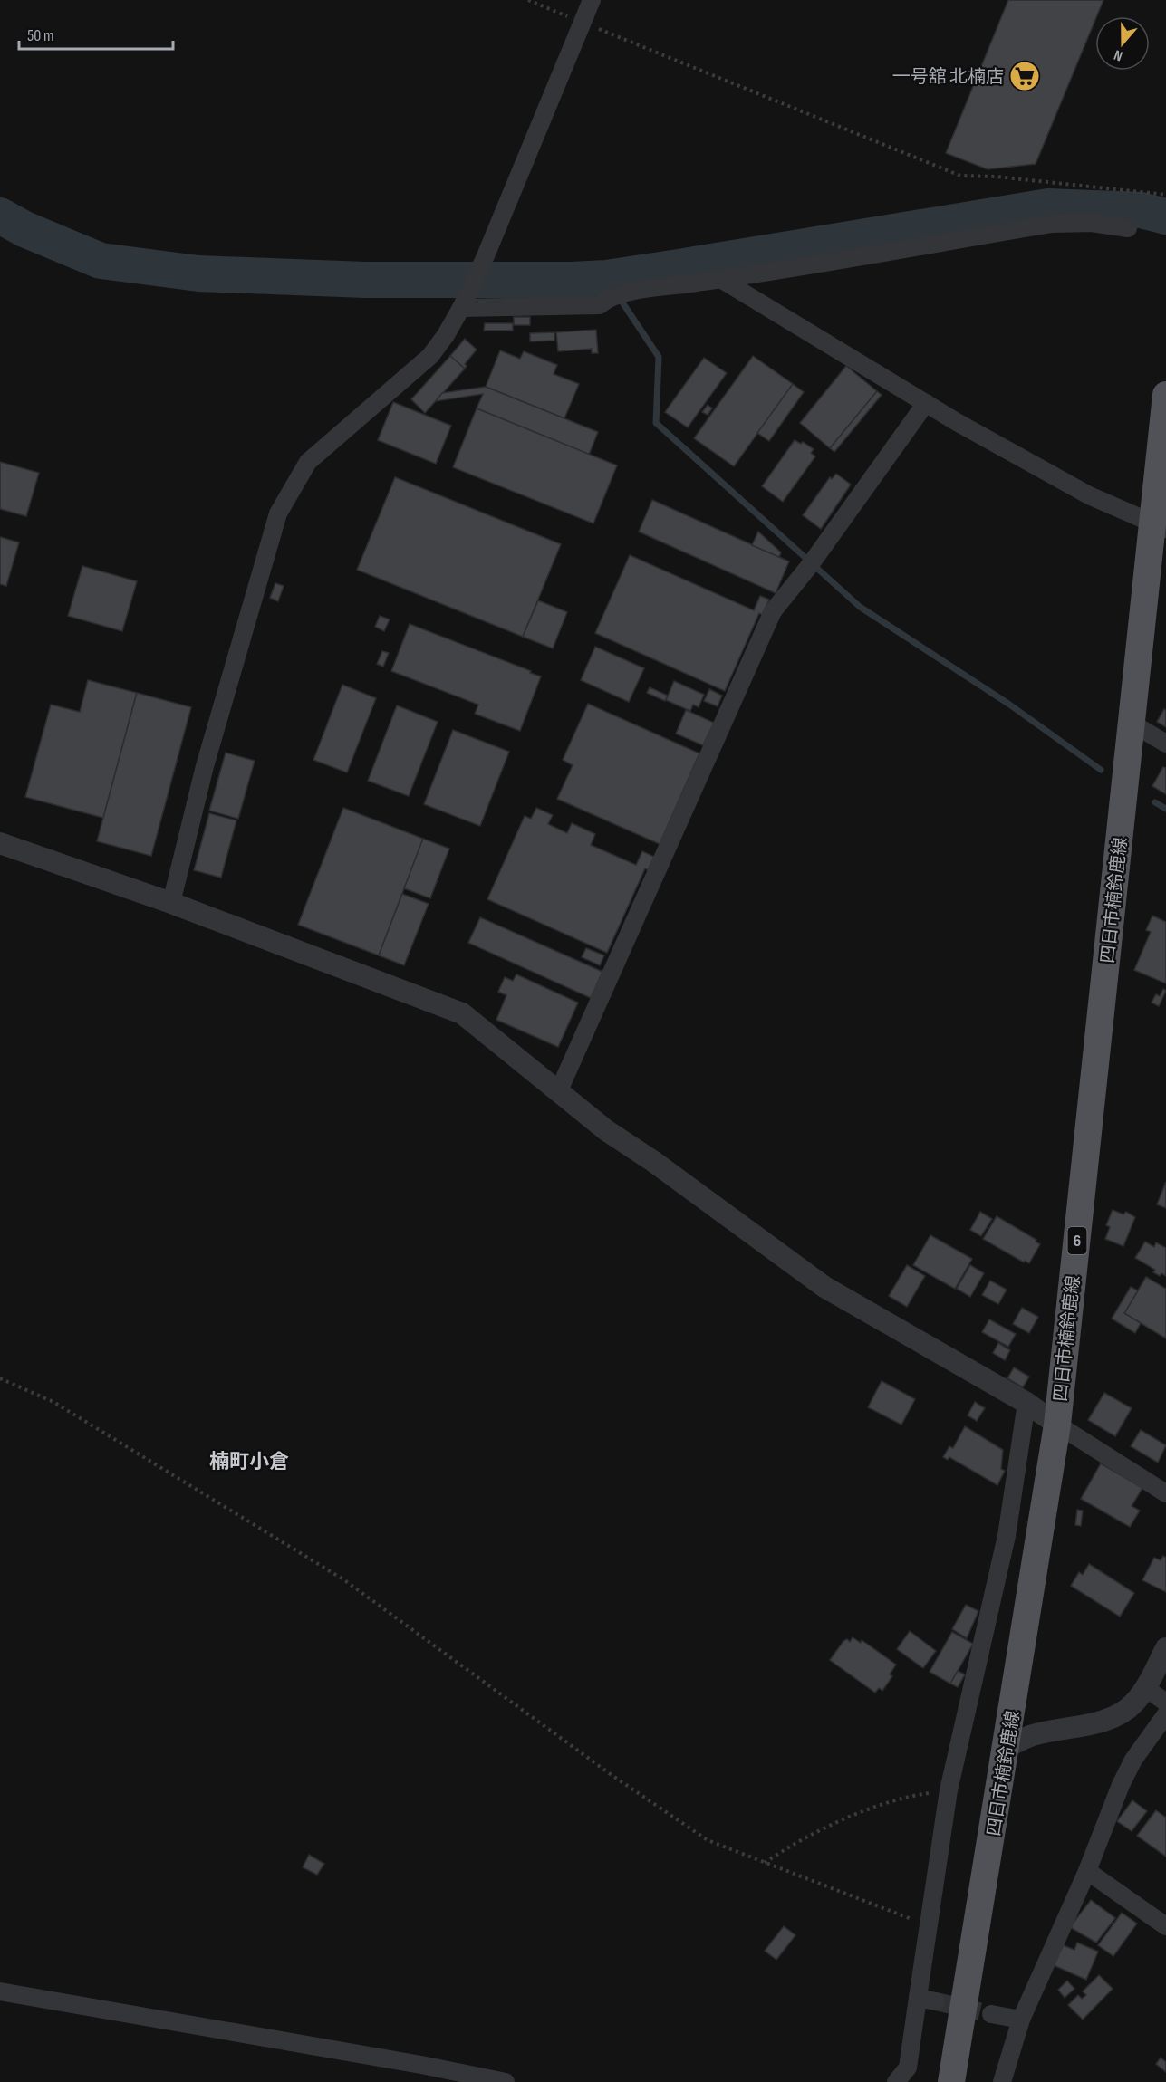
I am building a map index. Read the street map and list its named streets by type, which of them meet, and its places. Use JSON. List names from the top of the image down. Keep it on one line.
{"streets":{"main road":["四日市楠鈴鹿線","6"]},"districts":["楠町小倉"],"places":{"supermarket":["一号舘 北楠店"]},"scale_bar":"50 m","north":"bottom"}
